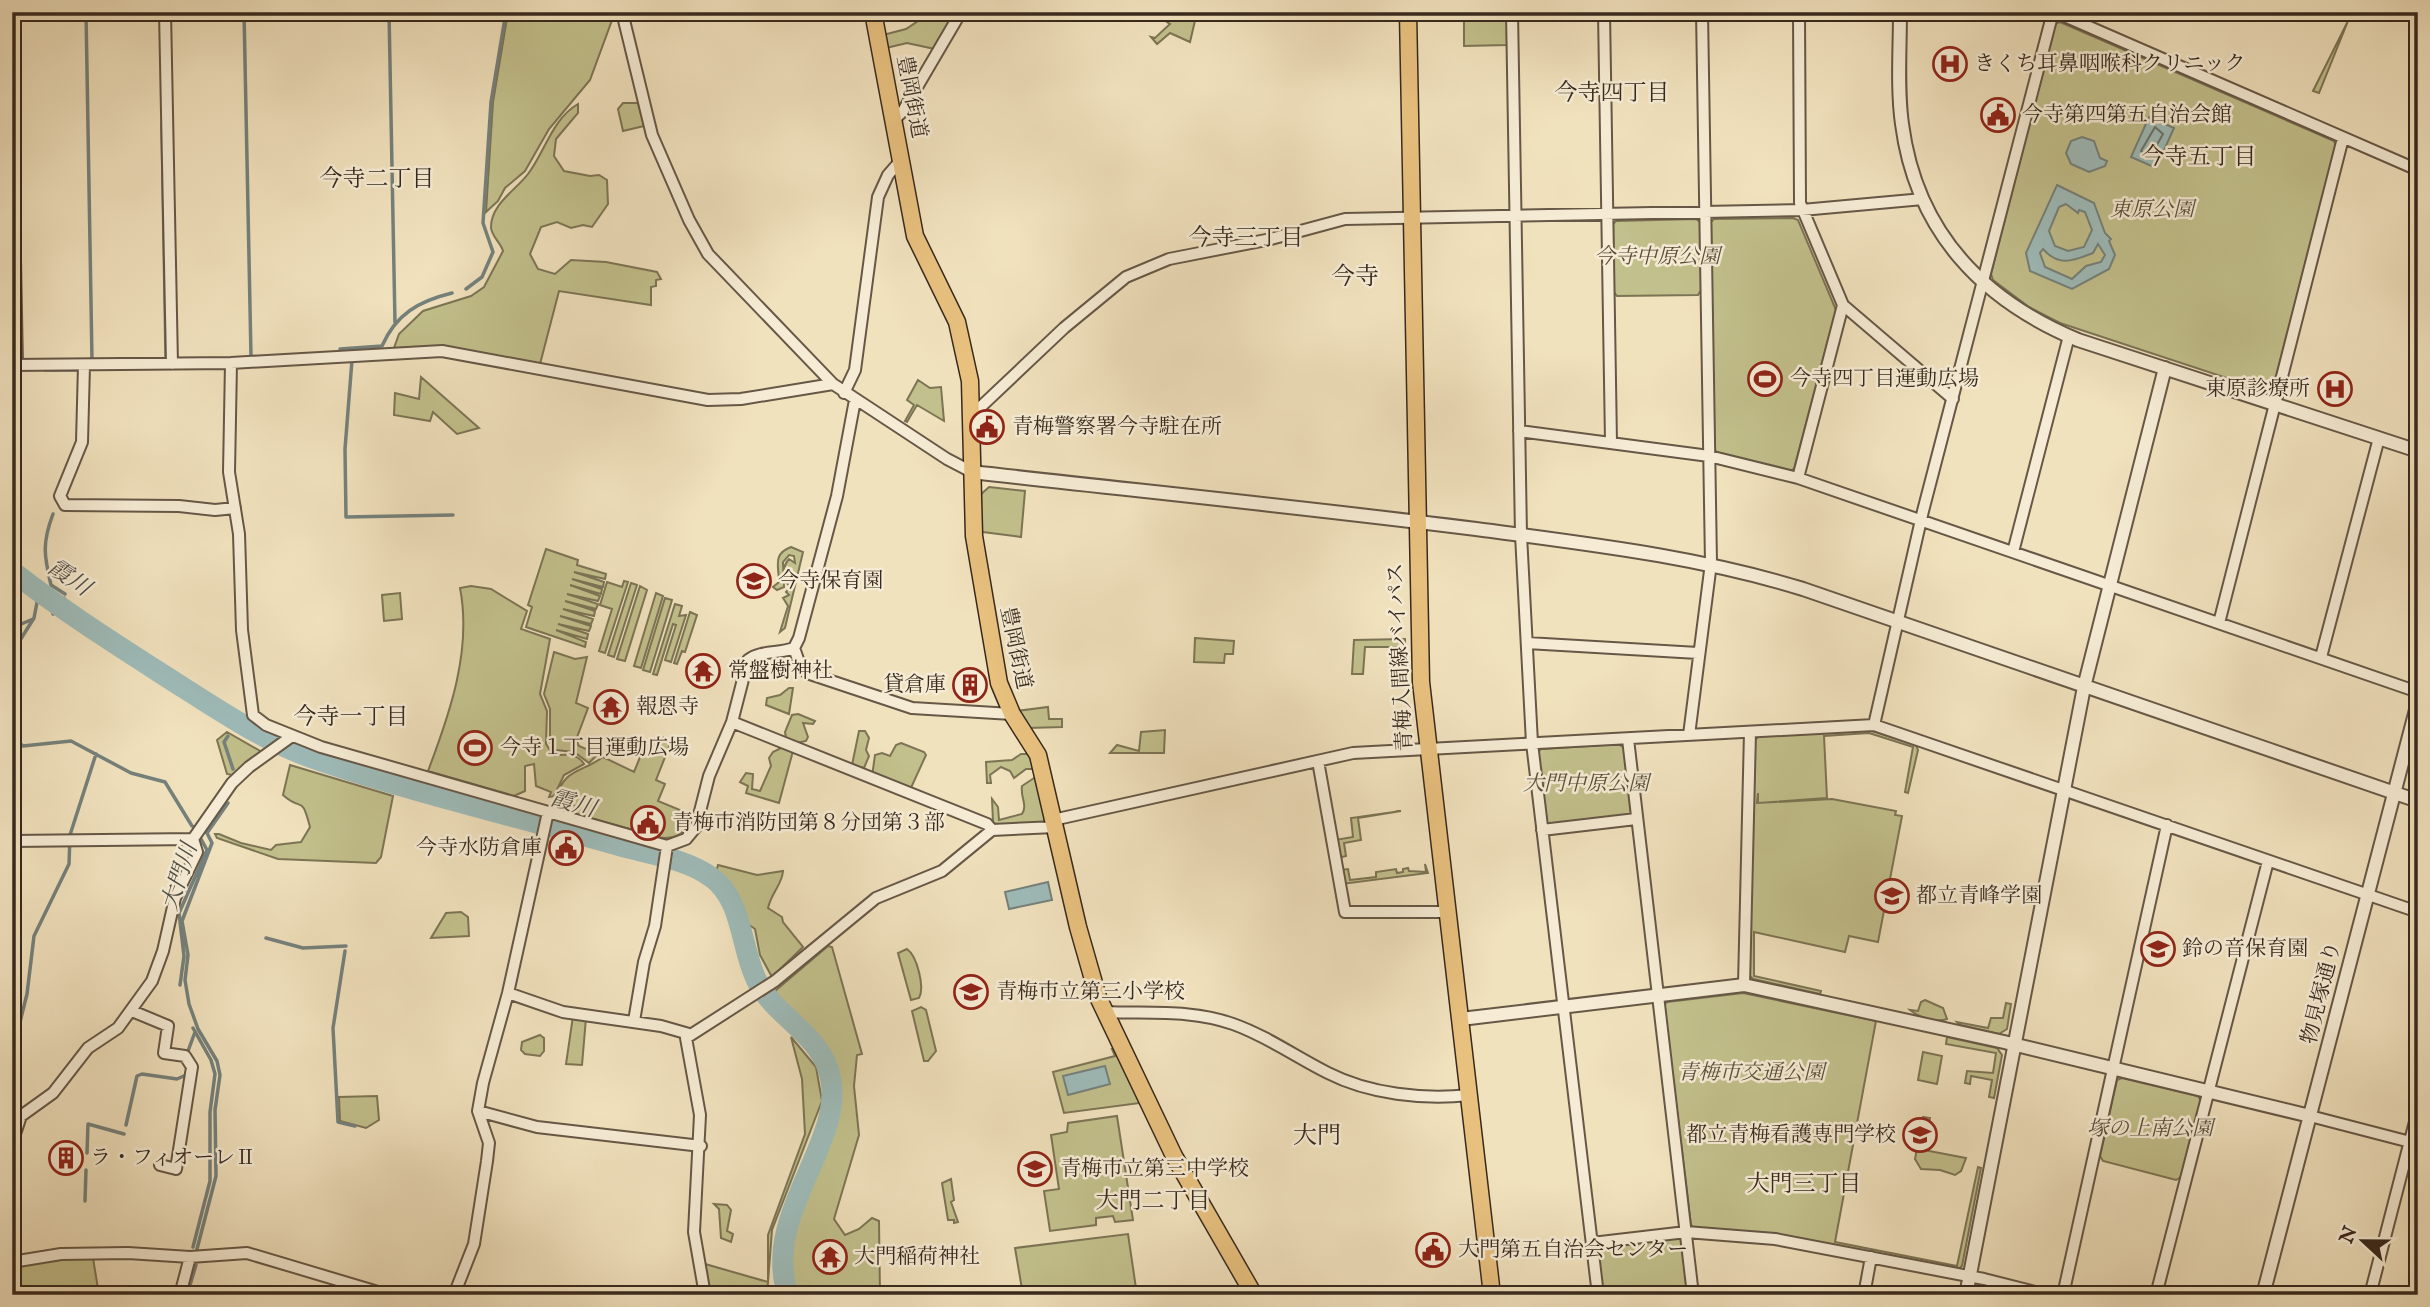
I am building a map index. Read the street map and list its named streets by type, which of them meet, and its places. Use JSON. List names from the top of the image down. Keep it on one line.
{"streets":{"main road":["豊岡街道","青梅入間線バイパス"],"street":["物見塚通り"]},"districts":["今寺四丁目","今寺五丁目","今寺二丁目","今寺三丁目","今寺","今寺一丁目","大門","大門三丁目","大門二丁目"],"water":["霞川","大門川"],"parks":["東原公園","今寺中原公園","大門中原公園","青梅市交通公園","塚の上南公園"],"places":{"hospital":["きくち耳鼻咽喉科クリニック","東原診療所"],"public building":["今寺第四第五自治会館","青梅警察署今寺駐在所","青梅市消防団第８分団第３部","今寺水防倉庫","大門第五自治会センター"],"sports":["今寺四丁目運動広場","今寺１丁目運動広場"],"school or university":["今寺保育園","都立青峰学園","鈴の音保育園","青梅市立第三小学校","都立青梅看護専門学校","青梅市立第三中学校"],"temple":["常盤樹神社","報恩寺","大門稲荷神社"],"building":["貸倉庫","ラ・フィオーレⅡ"]},"north":"left"}
